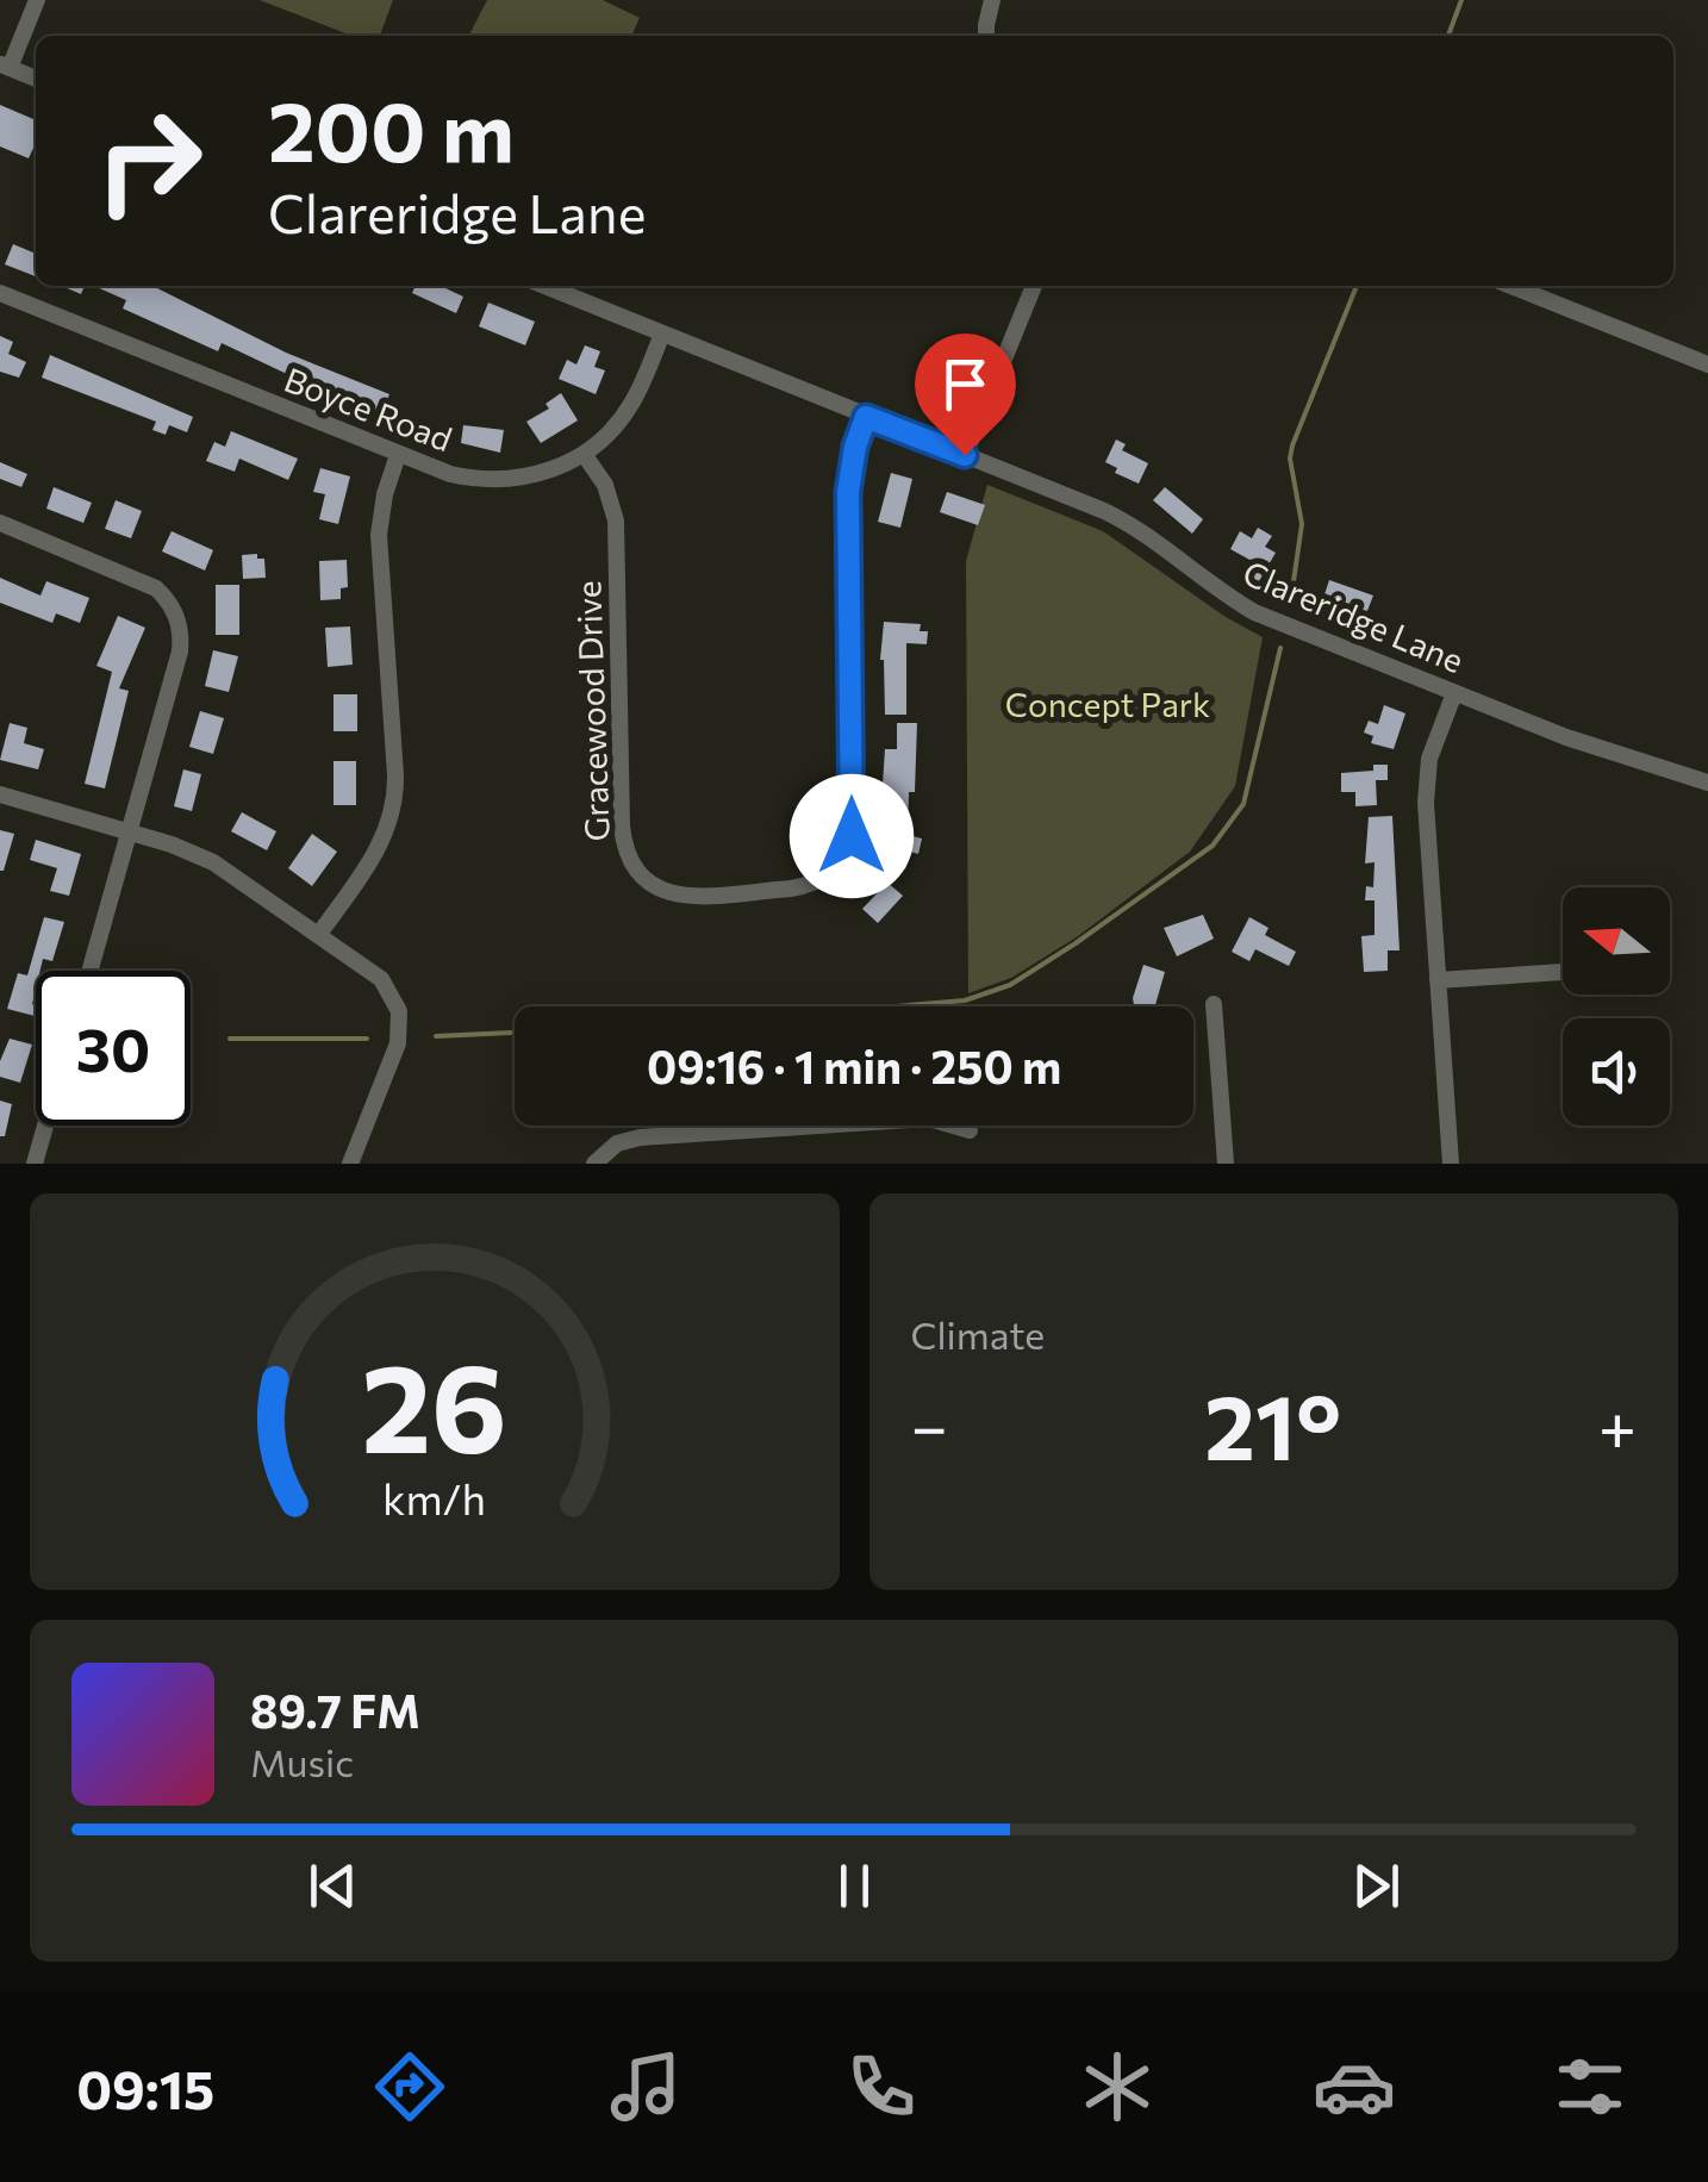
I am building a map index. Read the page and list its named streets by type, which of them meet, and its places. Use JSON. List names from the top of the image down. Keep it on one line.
{"streets":{"street":["Boyce Road","Clareridge Lane","Gracewood Drive"]},"crossings":[["Boyce Road","Clareridge Lane"],["Boyce Road","Gracewood Drive"],["Clareridge Lane","Gracewood Drive"]],"parks":["Concept Park"],"north":"left","page":{"turn":["200 m","Clareridge Lane"],"limit":"30","trip":"09:16 · 1 min · 250 m","tile":"Climate","heat":["−","21°","+"],"song":["89.7 FM","Music"],"tabs":"09:15","gauge":["26","km/h"]}}
